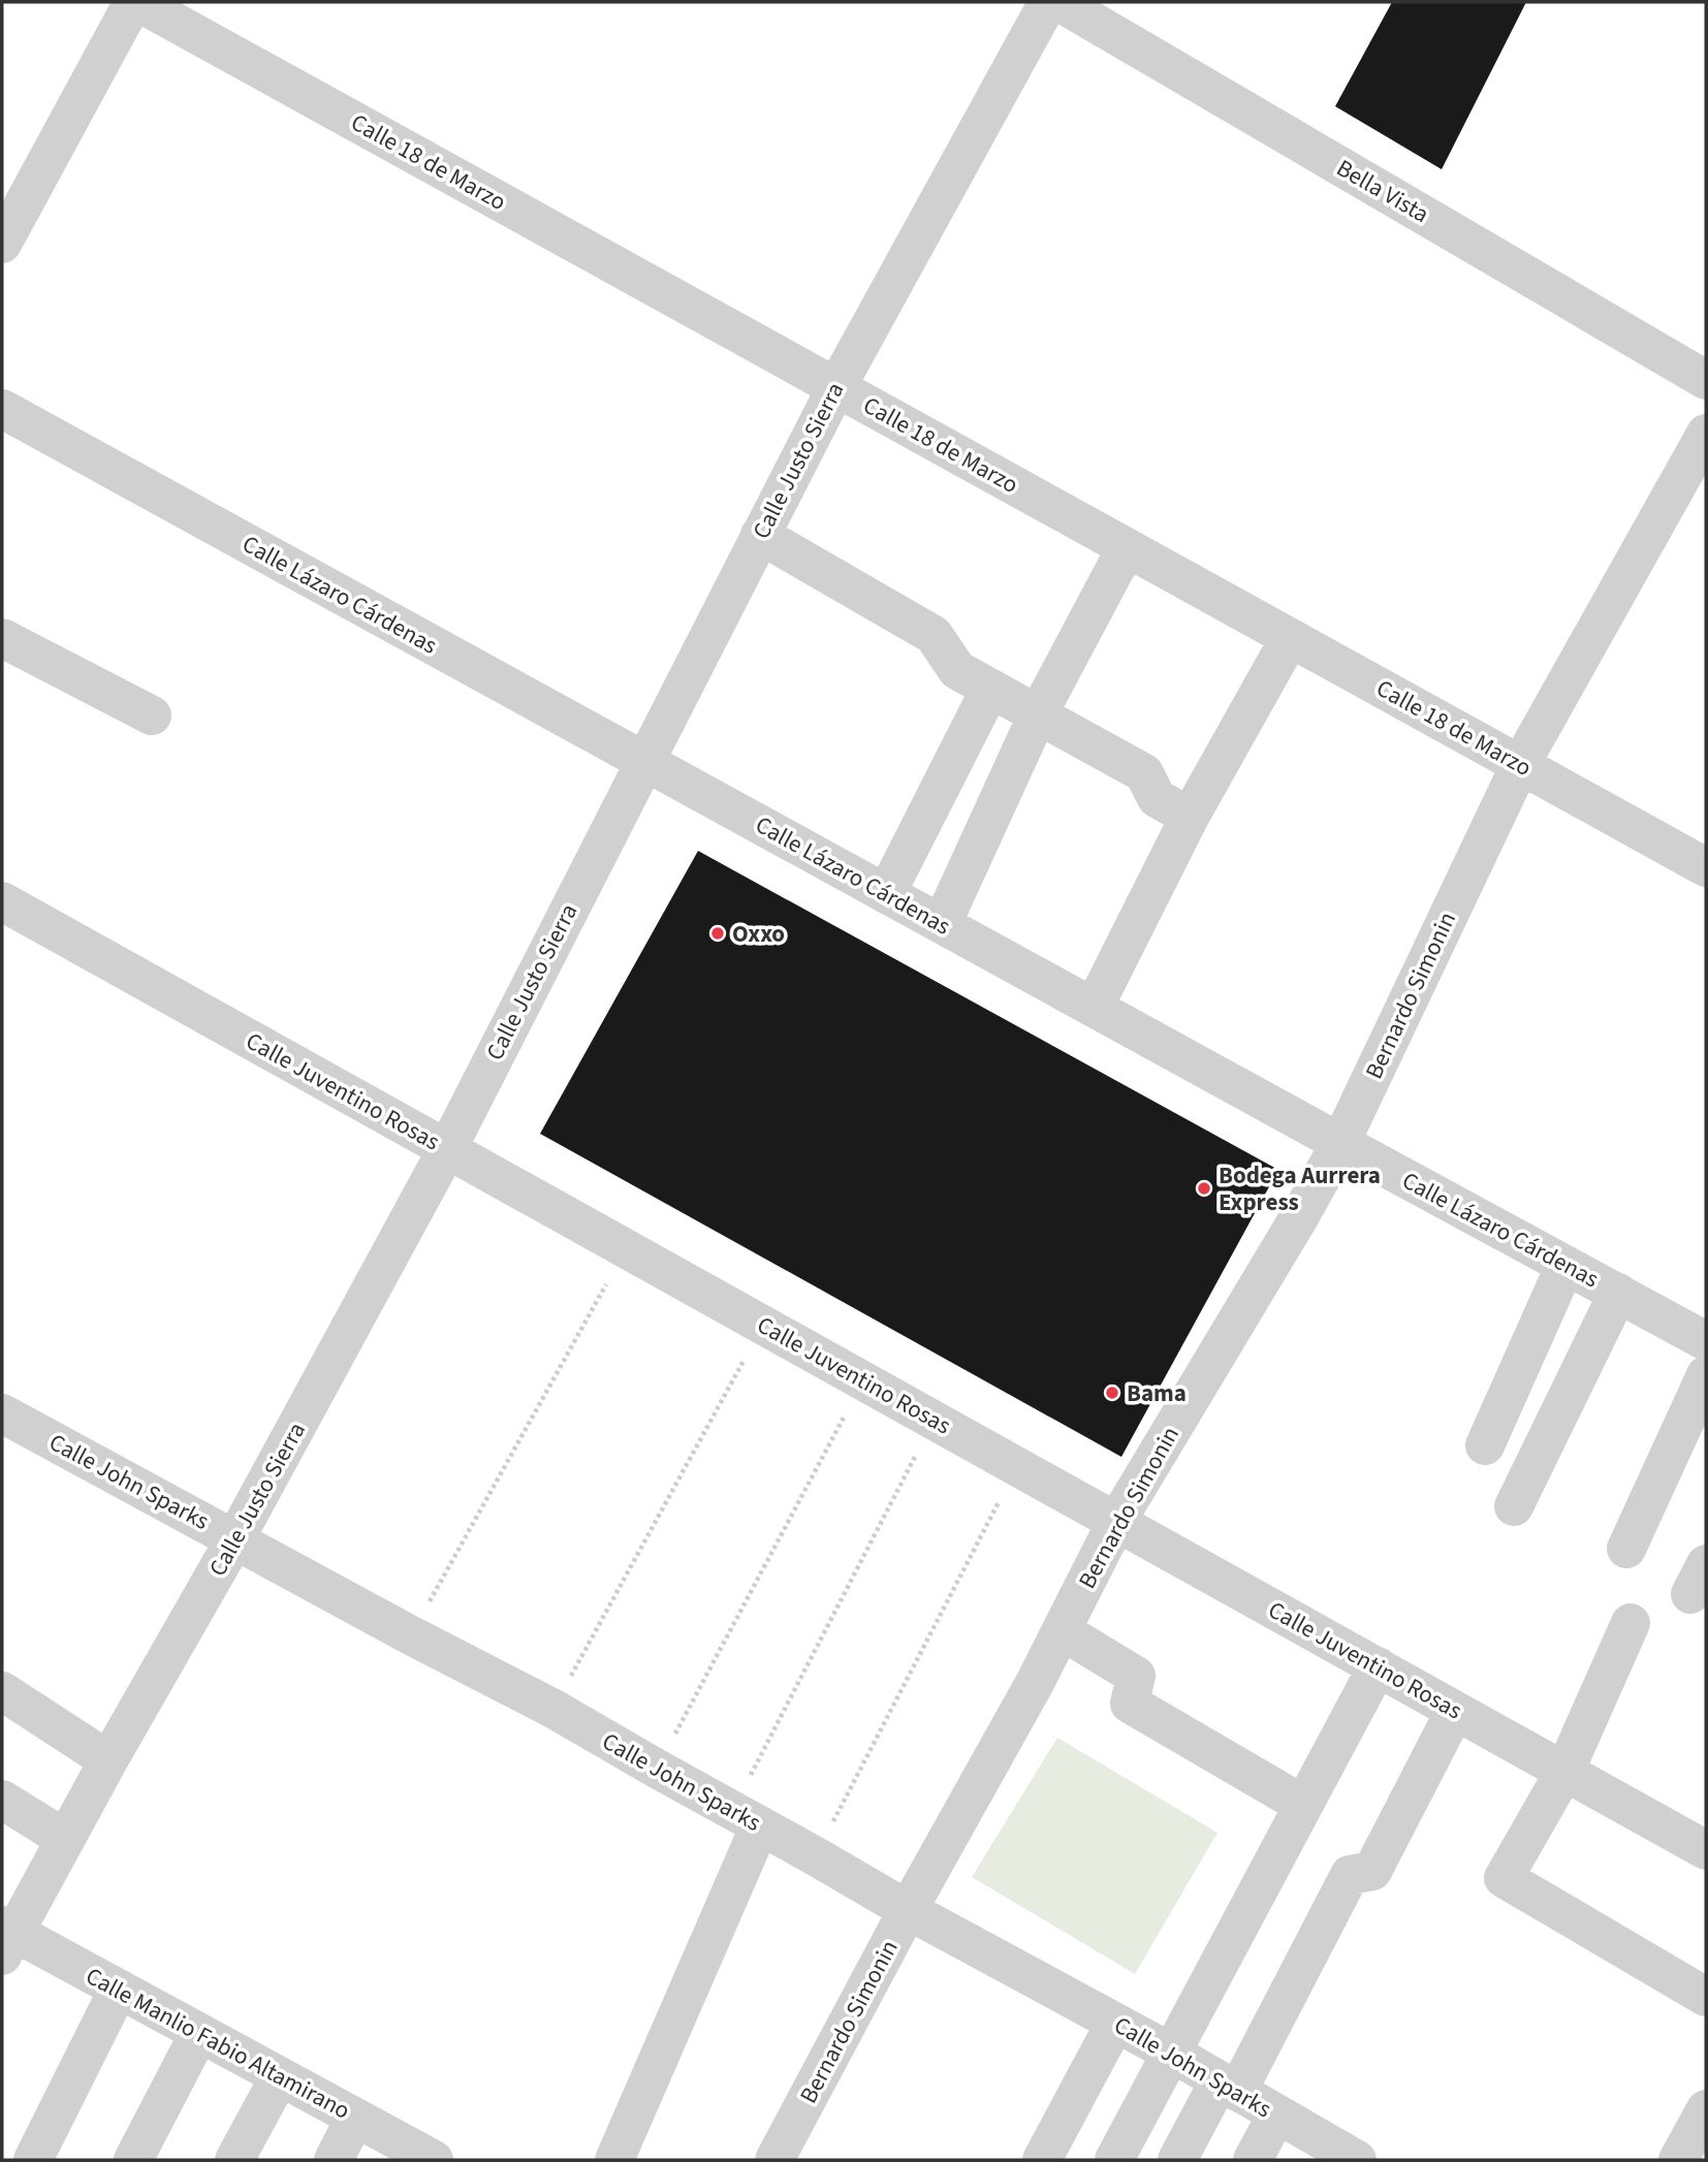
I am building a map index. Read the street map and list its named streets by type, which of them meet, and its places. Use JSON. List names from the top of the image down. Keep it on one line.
{"streets":{"street":["Calle 18 de Marzo","Bella Vista","Calle Justo Sierra","Calle Lázaro Cárdenas","Bernardo Simonin","Calle Juventino Rosas","Calle John Sparks","Calle Manlio Fabio Altamirano"]},"crossings":[["Calle 18 de Marzo","Calle Justo Sierra"],["Calle 18 de Marzo","Bernardo Simonin"],["Calle Justo Sierra","Calle Lázaro Cárdenas"],["Calle Justo Sierra","Calle Juventino Rosas"],["Calle Justo Sierra","Calle John Sparks"],["Calle Justo Sierra","Calle Manlio Fabio Altamirano"],["Calle Lázaro Cárdenas","Bernardo Simonin"],["Bernardo Simonin","Calle Juventino Rosas"],["Bernardo Simonin","Calle John Sparks"]],"places":["Oxxo","Bodega Aurrera Express","Bama"]}
